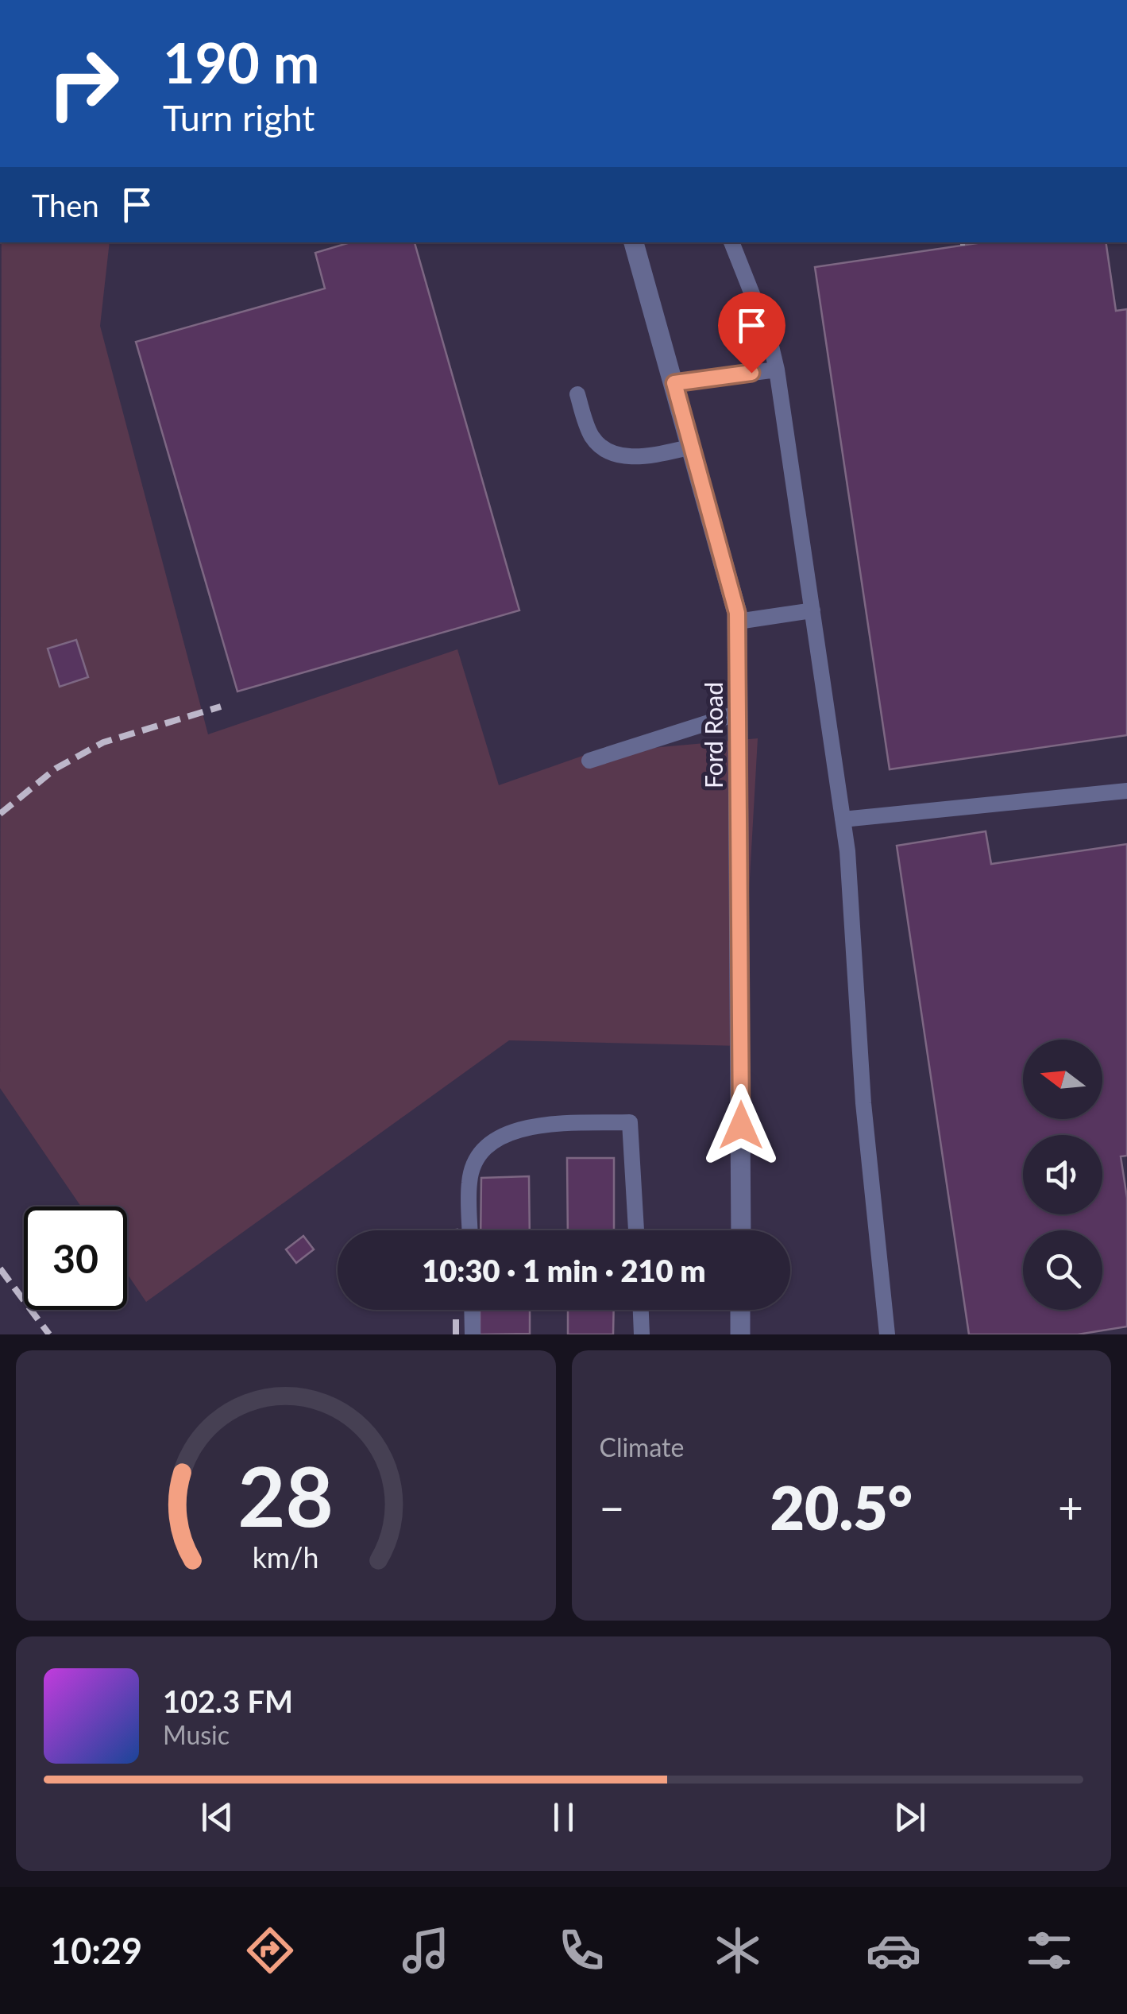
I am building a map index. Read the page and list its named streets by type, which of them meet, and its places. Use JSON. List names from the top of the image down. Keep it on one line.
{"streets":{"street":["Ford Road"]},"north":"left","page":{"turn":["190 m","Turn right"],"then":"Then","limit":"30","trip":"10:30 · 1 min · 210 m","tile":"Climate","heat":["−","20.5°","+"],"song":["102.3 FM","Music"],"tabs":"10:29","gauge":["28","km/h"]}}
